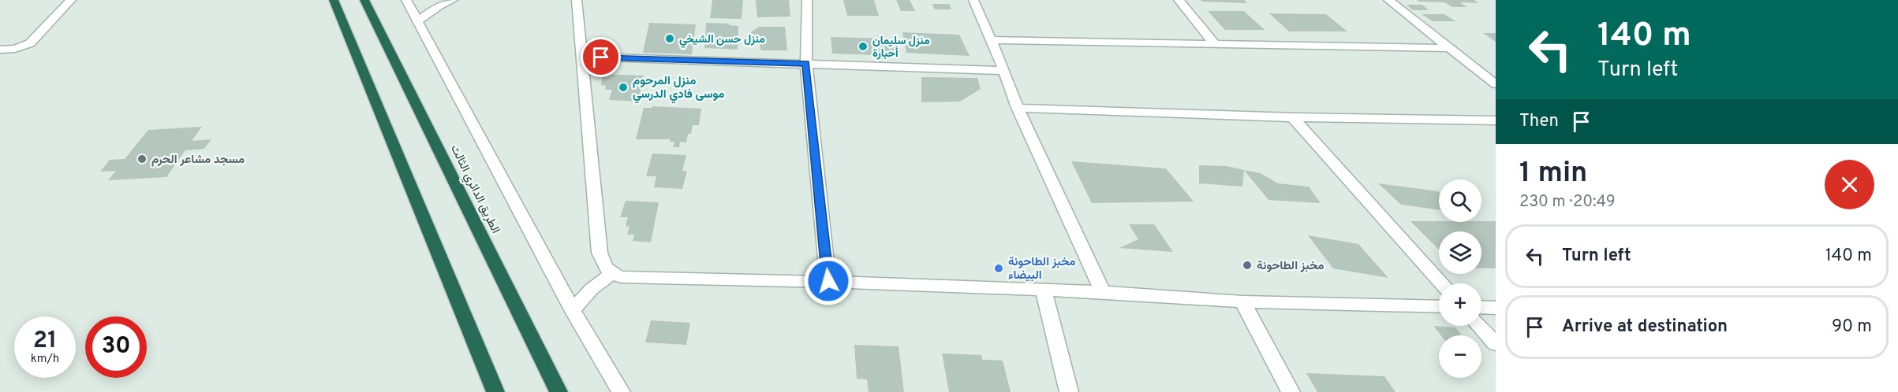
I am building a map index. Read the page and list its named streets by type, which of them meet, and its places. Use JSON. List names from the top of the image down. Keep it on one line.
{"streets":{"highway":["الطريق الدائري الثالث"]},"places":["منزل حسن الشيخي","منزل سليمان أحبارة","منزل المرحوم موسى فادي الدرسي","مسجد مشاعر الحرم","مخبز الطاحونة","مخبز الطاحونة البيضاء"],"page":{"turn":["140 m","Turn left"],"then":"Then","heading":["1 min","230 m · 20:49"],"map_buttons":["+","−"],"list":[{"name":"Turn left","value":"140 m"},{"name":"Arrive at destination","value":"90 m"}],"speed":"21 km/h","limit":"30"}}
